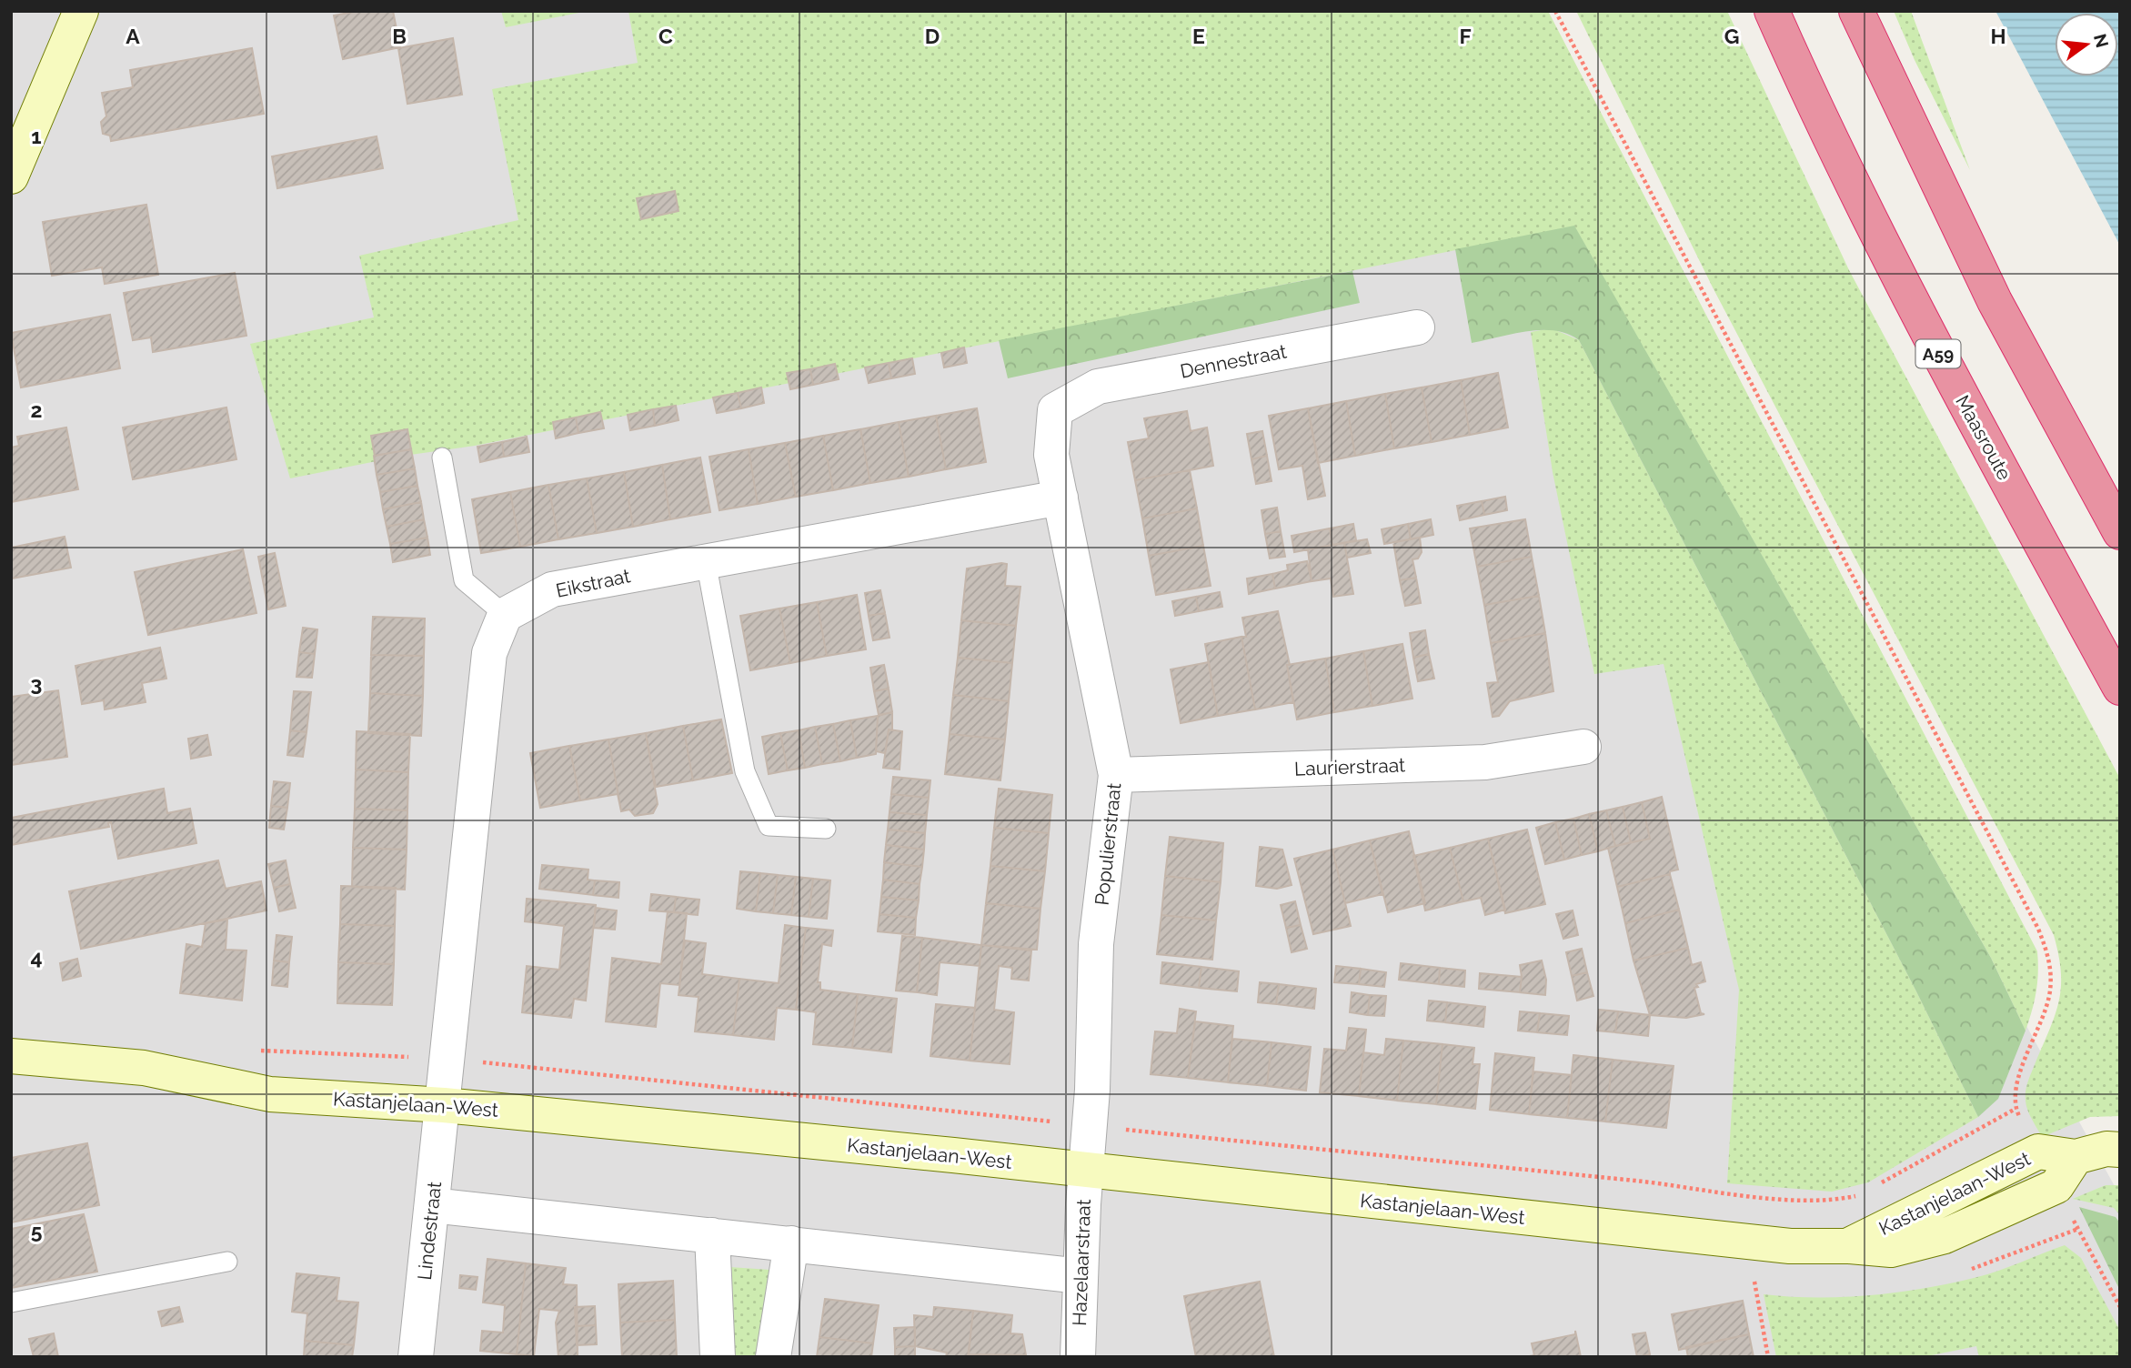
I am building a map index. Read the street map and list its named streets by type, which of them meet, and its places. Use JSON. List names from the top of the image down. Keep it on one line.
{"streets":{"highway":["A59","Maasroute"],"main road":["Kastanjelaan-West"],"street":["Dennestraat","Eikstraat","Laurierstraat","Populierstraat","Lindestraat","Hazelaarstraat"]},"crossings":[["Dennestraat","Populierstraat"],["Eikstraat","Populierstraat"],["Laurierstraat","Populierstraat"],["Populierstraat","Kastanjelaan-West"],["Populierstraat","Hazelaarstraat"],["Kastanjelaan-West","Lindestraat"],["Kastanjelaan-West","Hazelaarstraat"]],"north":"right","grid":{"columns":["A","B","C","D","E","F","G","H"],"rows":["1","2","3","4","5"]}}
